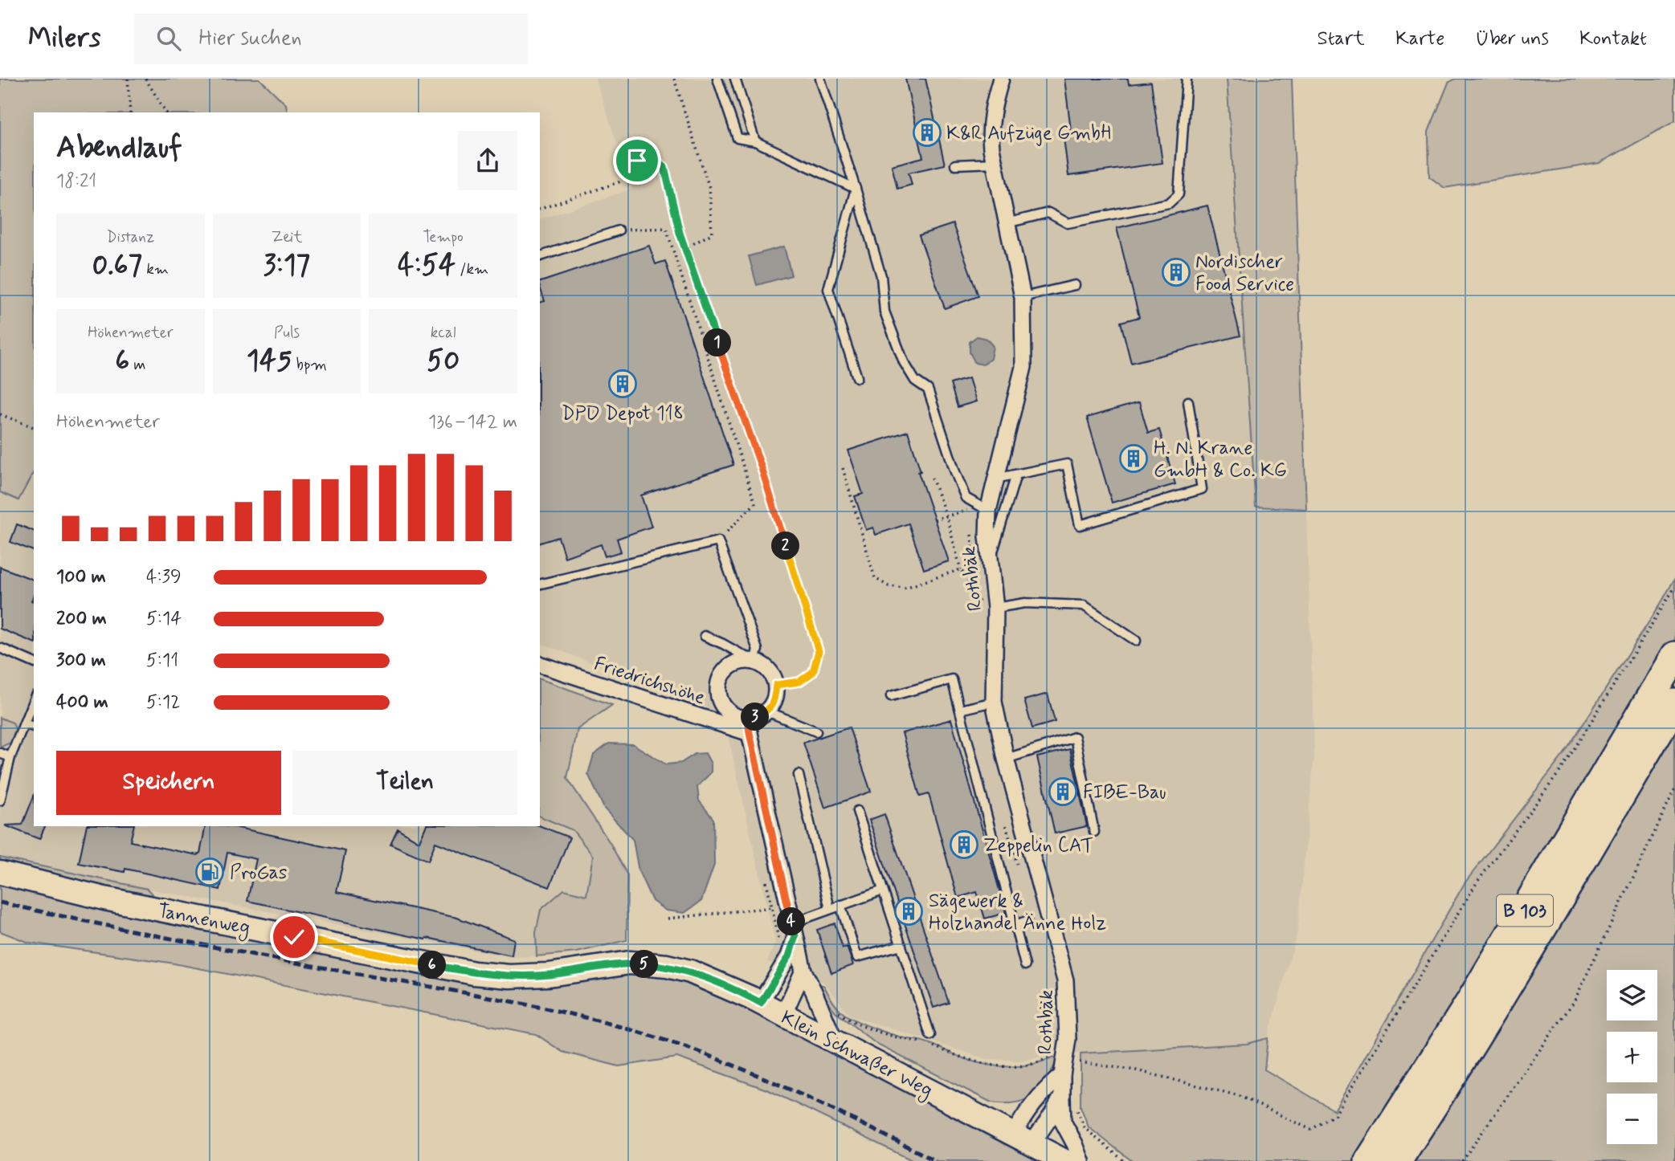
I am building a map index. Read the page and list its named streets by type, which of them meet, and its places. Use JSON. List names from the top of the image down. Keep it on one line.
{"streets":{"highway":["B 103"],"street":["Rothbäk","Friedrichshöhe","Tannenweg","Klein Schwaßer Weg"]},"crossings":[["Rothbäk","Klein Schwaßer Weg"],["Tannenweg","Klein Schwaßer Weg"]],"places":{"building":["K&R Aufzüge GmbH","Nordischer Food Service","DPD Depot 118","H. N. Krane GmbH & Co. KG","FIBE-Bau","Zeppelin CAT","Sägewerk & Holzhandel Änne Holz"],"fuel station":["ProGas"]},"page":{"header":"Milers","search":"Hier suchen","nav":["Start","Karte","Über uns","Kontakt"],"heading":["Abendlauf","18:21"],"stats":[["Distanz","0.67 km"],["Zeit","3:17"],["Tempo","4:54 /km"],["Höhenmeter","6 m"],["Puls","145 bpm"],["kcal","50"]],"pins":["1","2","3","4","5","6"],"chart":["Höhenmeter","136–142 m"],"list":[{"name":"100 m","note":"4:39"},{"name":"200 m","note":"5:14"},{"name":"300 m","note":"5:11"},{"name":"400 m","note":"5:12"}],"buttons":["Speichern","Teilen"],"map_buttons":["+","−"]}}
